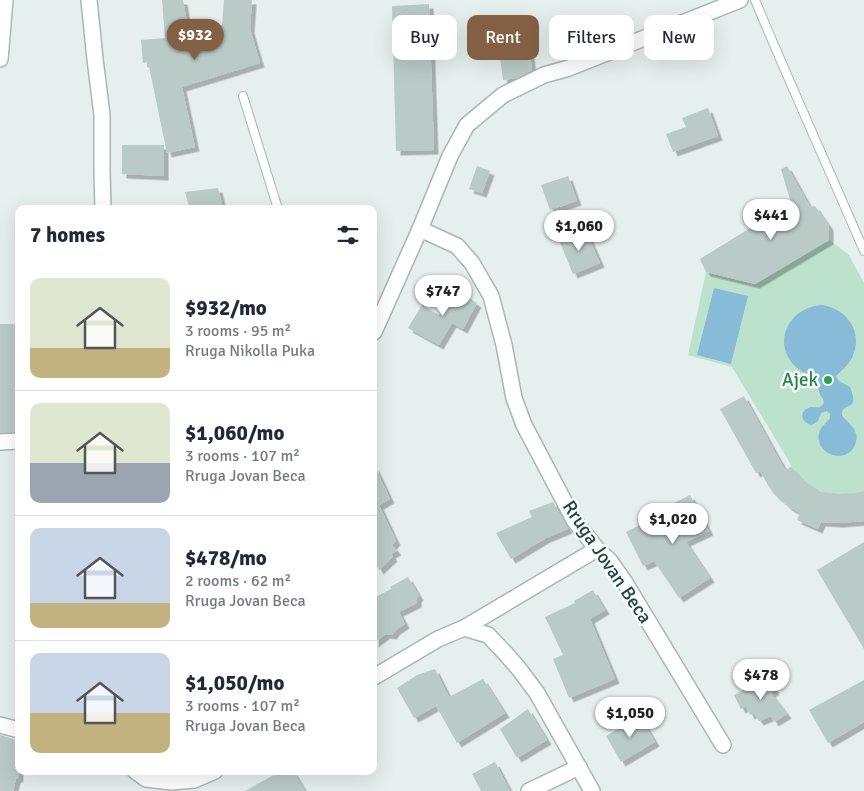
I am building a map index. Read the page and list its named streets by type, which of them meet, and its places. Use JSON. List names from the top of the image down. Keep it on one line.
{"streets":{"street":["Rruga Jovan Beca"]},"places":["Ajek"],"page":{"chip":["Buy","Rent","Filters","New"],"price":["$932","$441","$1,060","$747","$1,020","$478","$1,050"],"heading":"7 homes","list":[{"name":"$932/mo","note":"3 rooms · 95 m² · Rruga Nikolla Puka"},{"name":"$1,060/mo","note":"3 rooms · 107 m² · Rruga Jovan Beca"},{"name":"$478/mo","note":"2 rooms · 62 m² · Rruga Jovan Beca"},{"name":"$1,050/mo","note":"3 rooms · 107 m² · Rruga Jovan Beca"}]}}
